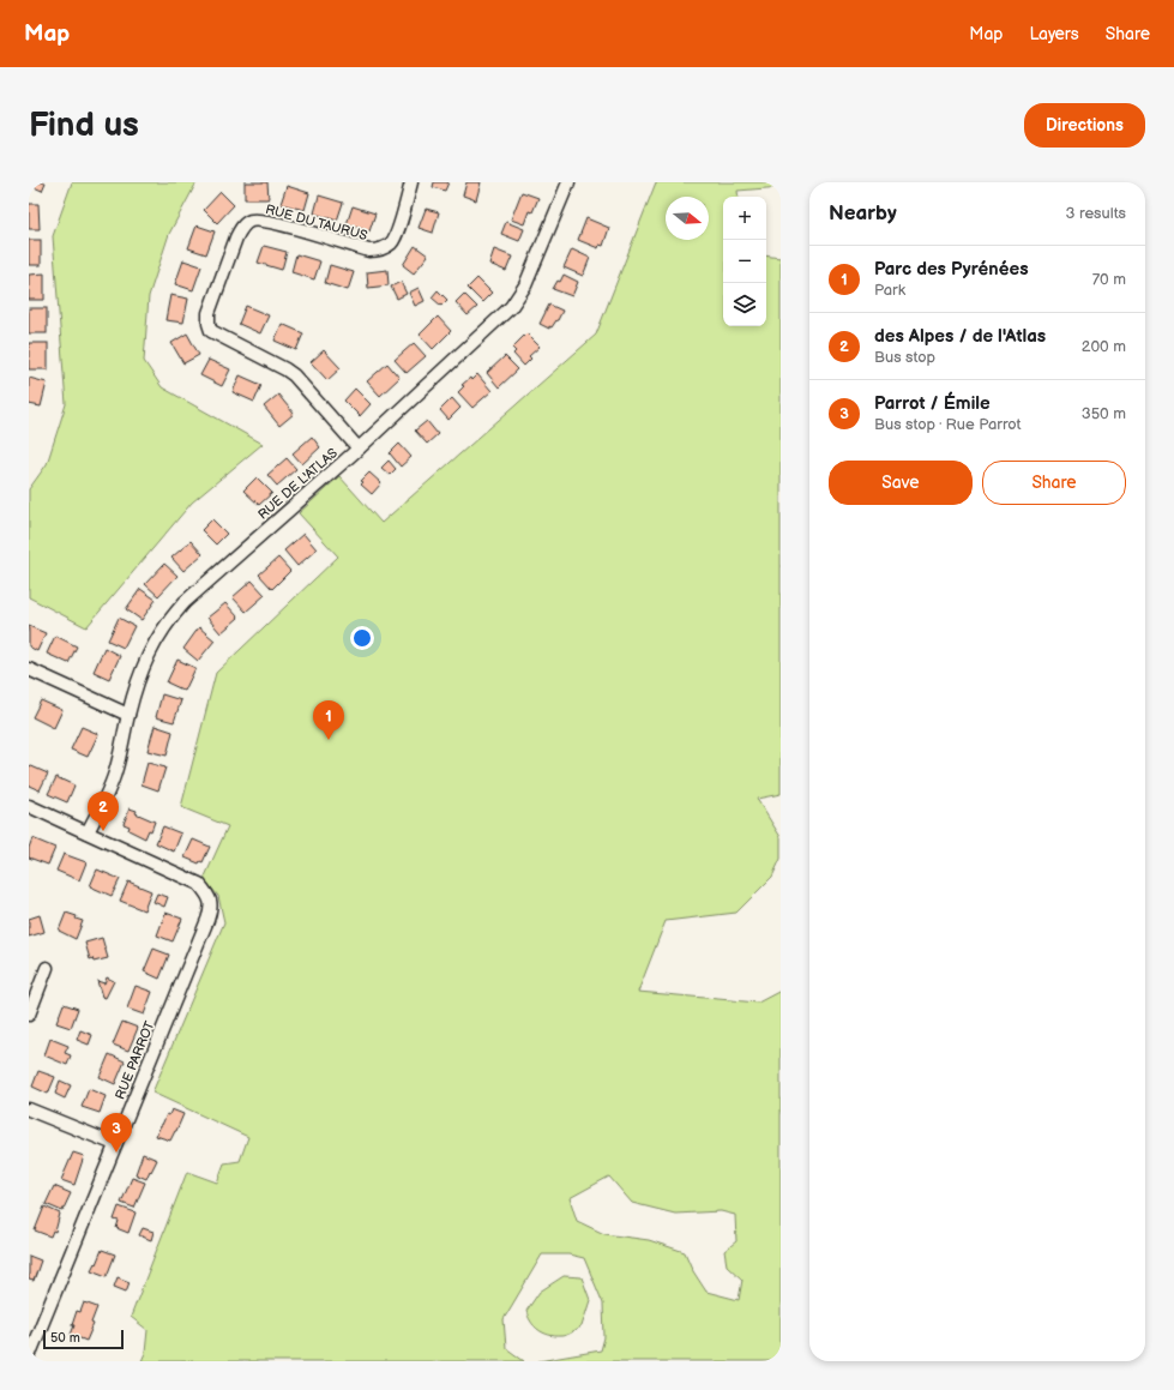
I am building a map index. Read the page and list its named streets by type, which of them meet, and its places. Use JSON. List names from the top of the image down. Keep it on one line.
{"streets":{"street":["RUE DU TAURUS","RUE DE L'ATLAS","RUE PARROT"]},"crossings":[["RUE DU TAURUS","RUE DE L'ATLAS"],["RUE DE L'ATLAS","RUE PARROT"]],"scale_bar":"50 m","north":"right","page":{"header":"Map","nav":["Map","Layers","Share"],"buttons":["Directions",["Save","Share"]],"title":"Find us","heading":["Nearby","3 results"],"map_buttons":["+","−"],"list":[{"mark":"1","name":"Parc des Pyrénées","note":"Park","value":"70 m"},{"mark":"2","name":"des Alpes / de l'Atlas","note":"Bus stop","value":"200 m"},{"mark":"3","name":"Parrot / Émile","note":"Bus stop · Rue Parrot","value":"350 m"}],"pins":["1","2","3"],"scale":"50 m"}}
